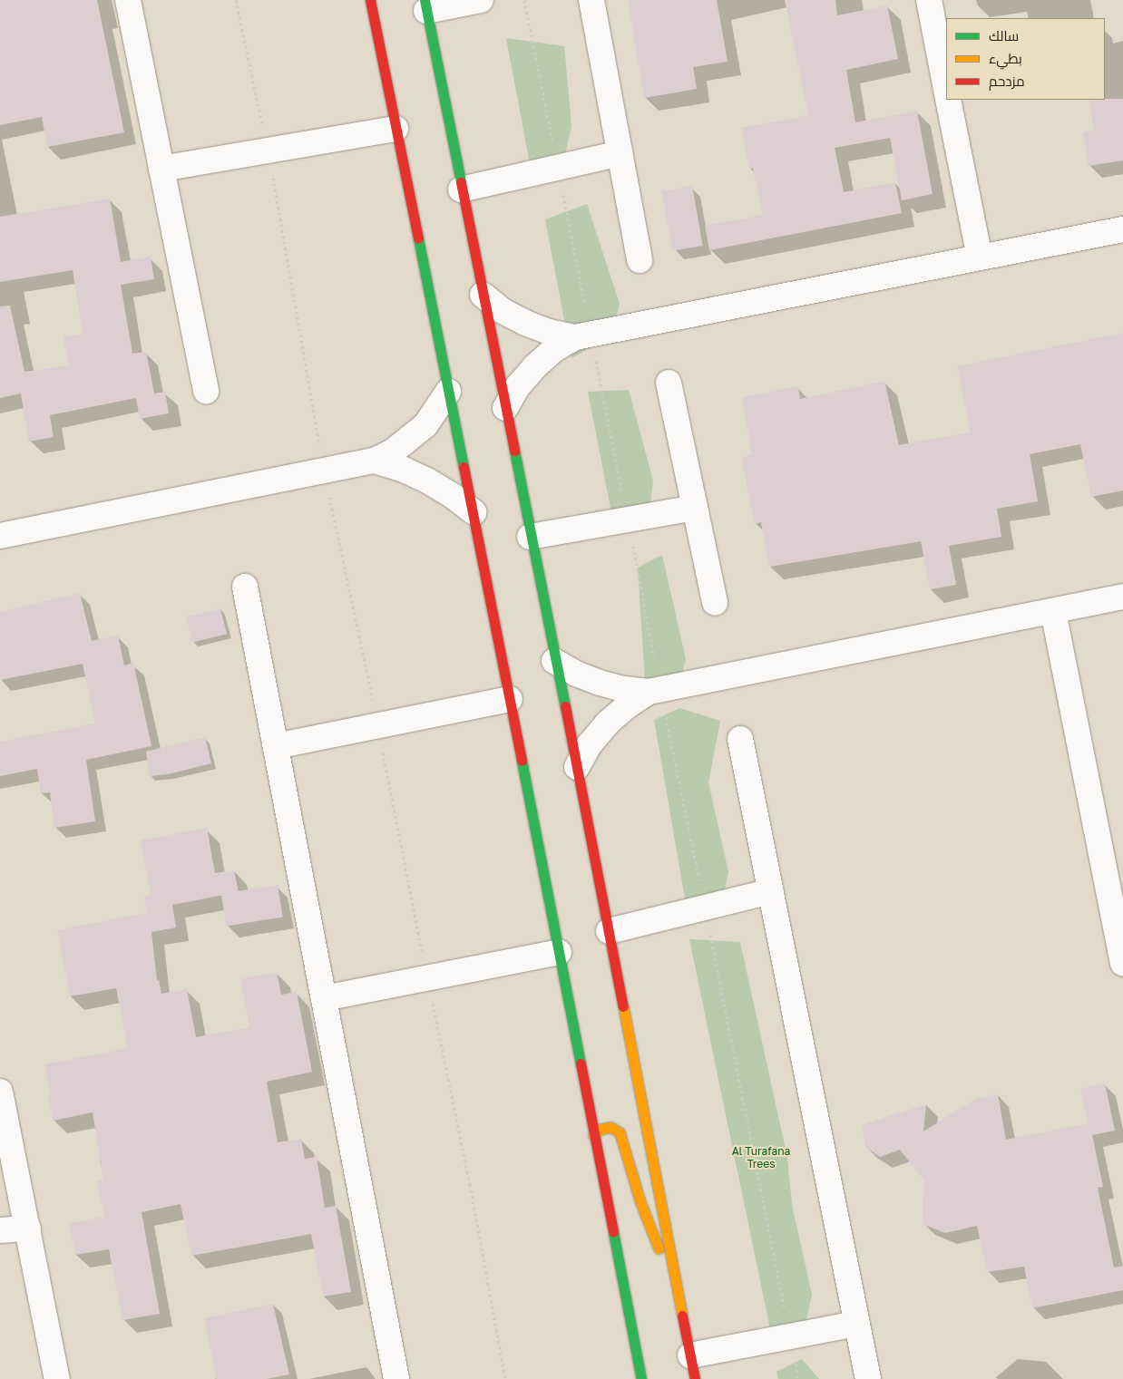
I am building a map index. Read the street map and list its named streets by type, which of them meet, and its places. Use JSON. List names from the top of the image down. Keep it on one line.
{"parks":["Al Turafana Trees"],"legend":["سالك","بطيء","مزدحم"]}
